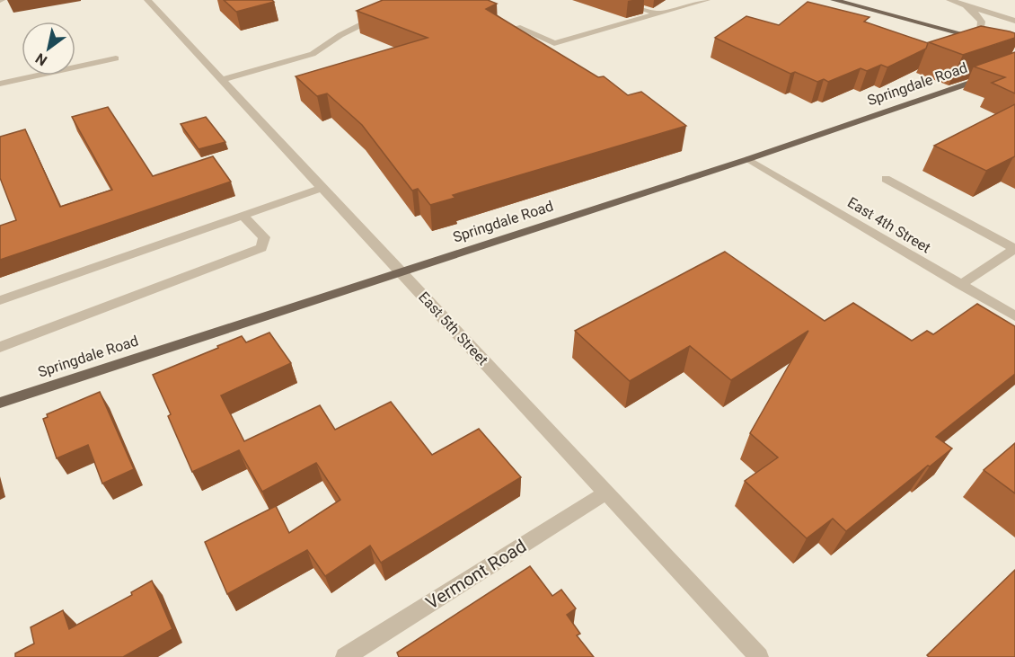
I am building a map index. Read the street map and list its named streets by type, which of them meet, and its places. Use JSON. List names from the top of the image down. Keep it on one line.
{"streets":{"main road":["Springdale Road"],"street":["East 4th Street","East 5th Street","Vermont Road"]},"crossings":[["Springdale Road","East 4th Street"],["Springdale Road","East 5th Street"],["East 5th Street","Vermont Road"]],"north":"bottom left"}
